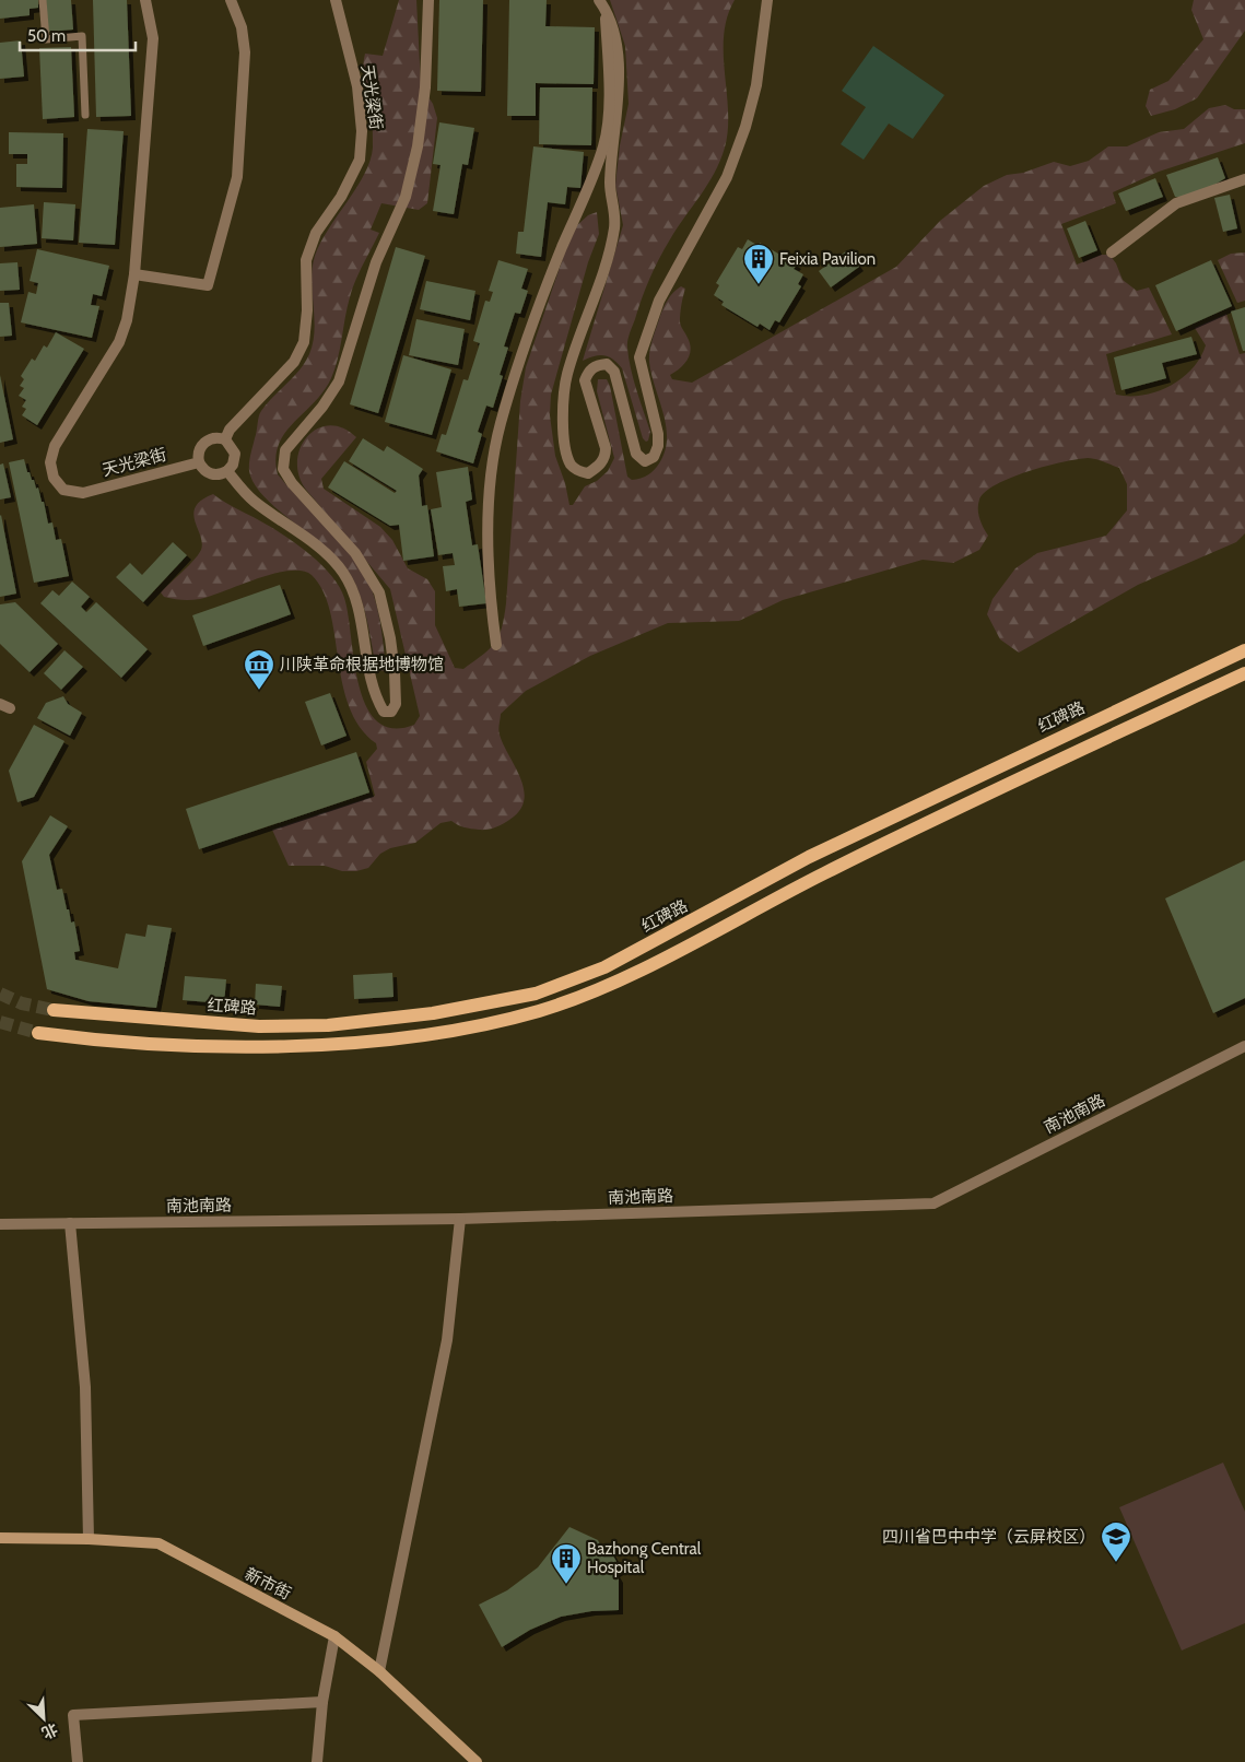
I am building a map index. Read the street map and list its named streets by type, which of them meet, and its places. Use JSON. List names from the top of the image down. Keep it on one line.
{"streets":{"main road":["红碑路","新市街"],"street":["天光梁街","南池南路"]},"places":{"building":["Feixia Pavilion","Bazhong Central Hospital"],"museum":["川陕革命根据地博物馆"],"school or university":["四川省巴中中学（云屏校区）"]},"scale_bar":"50 m","north":"bottom right"}
